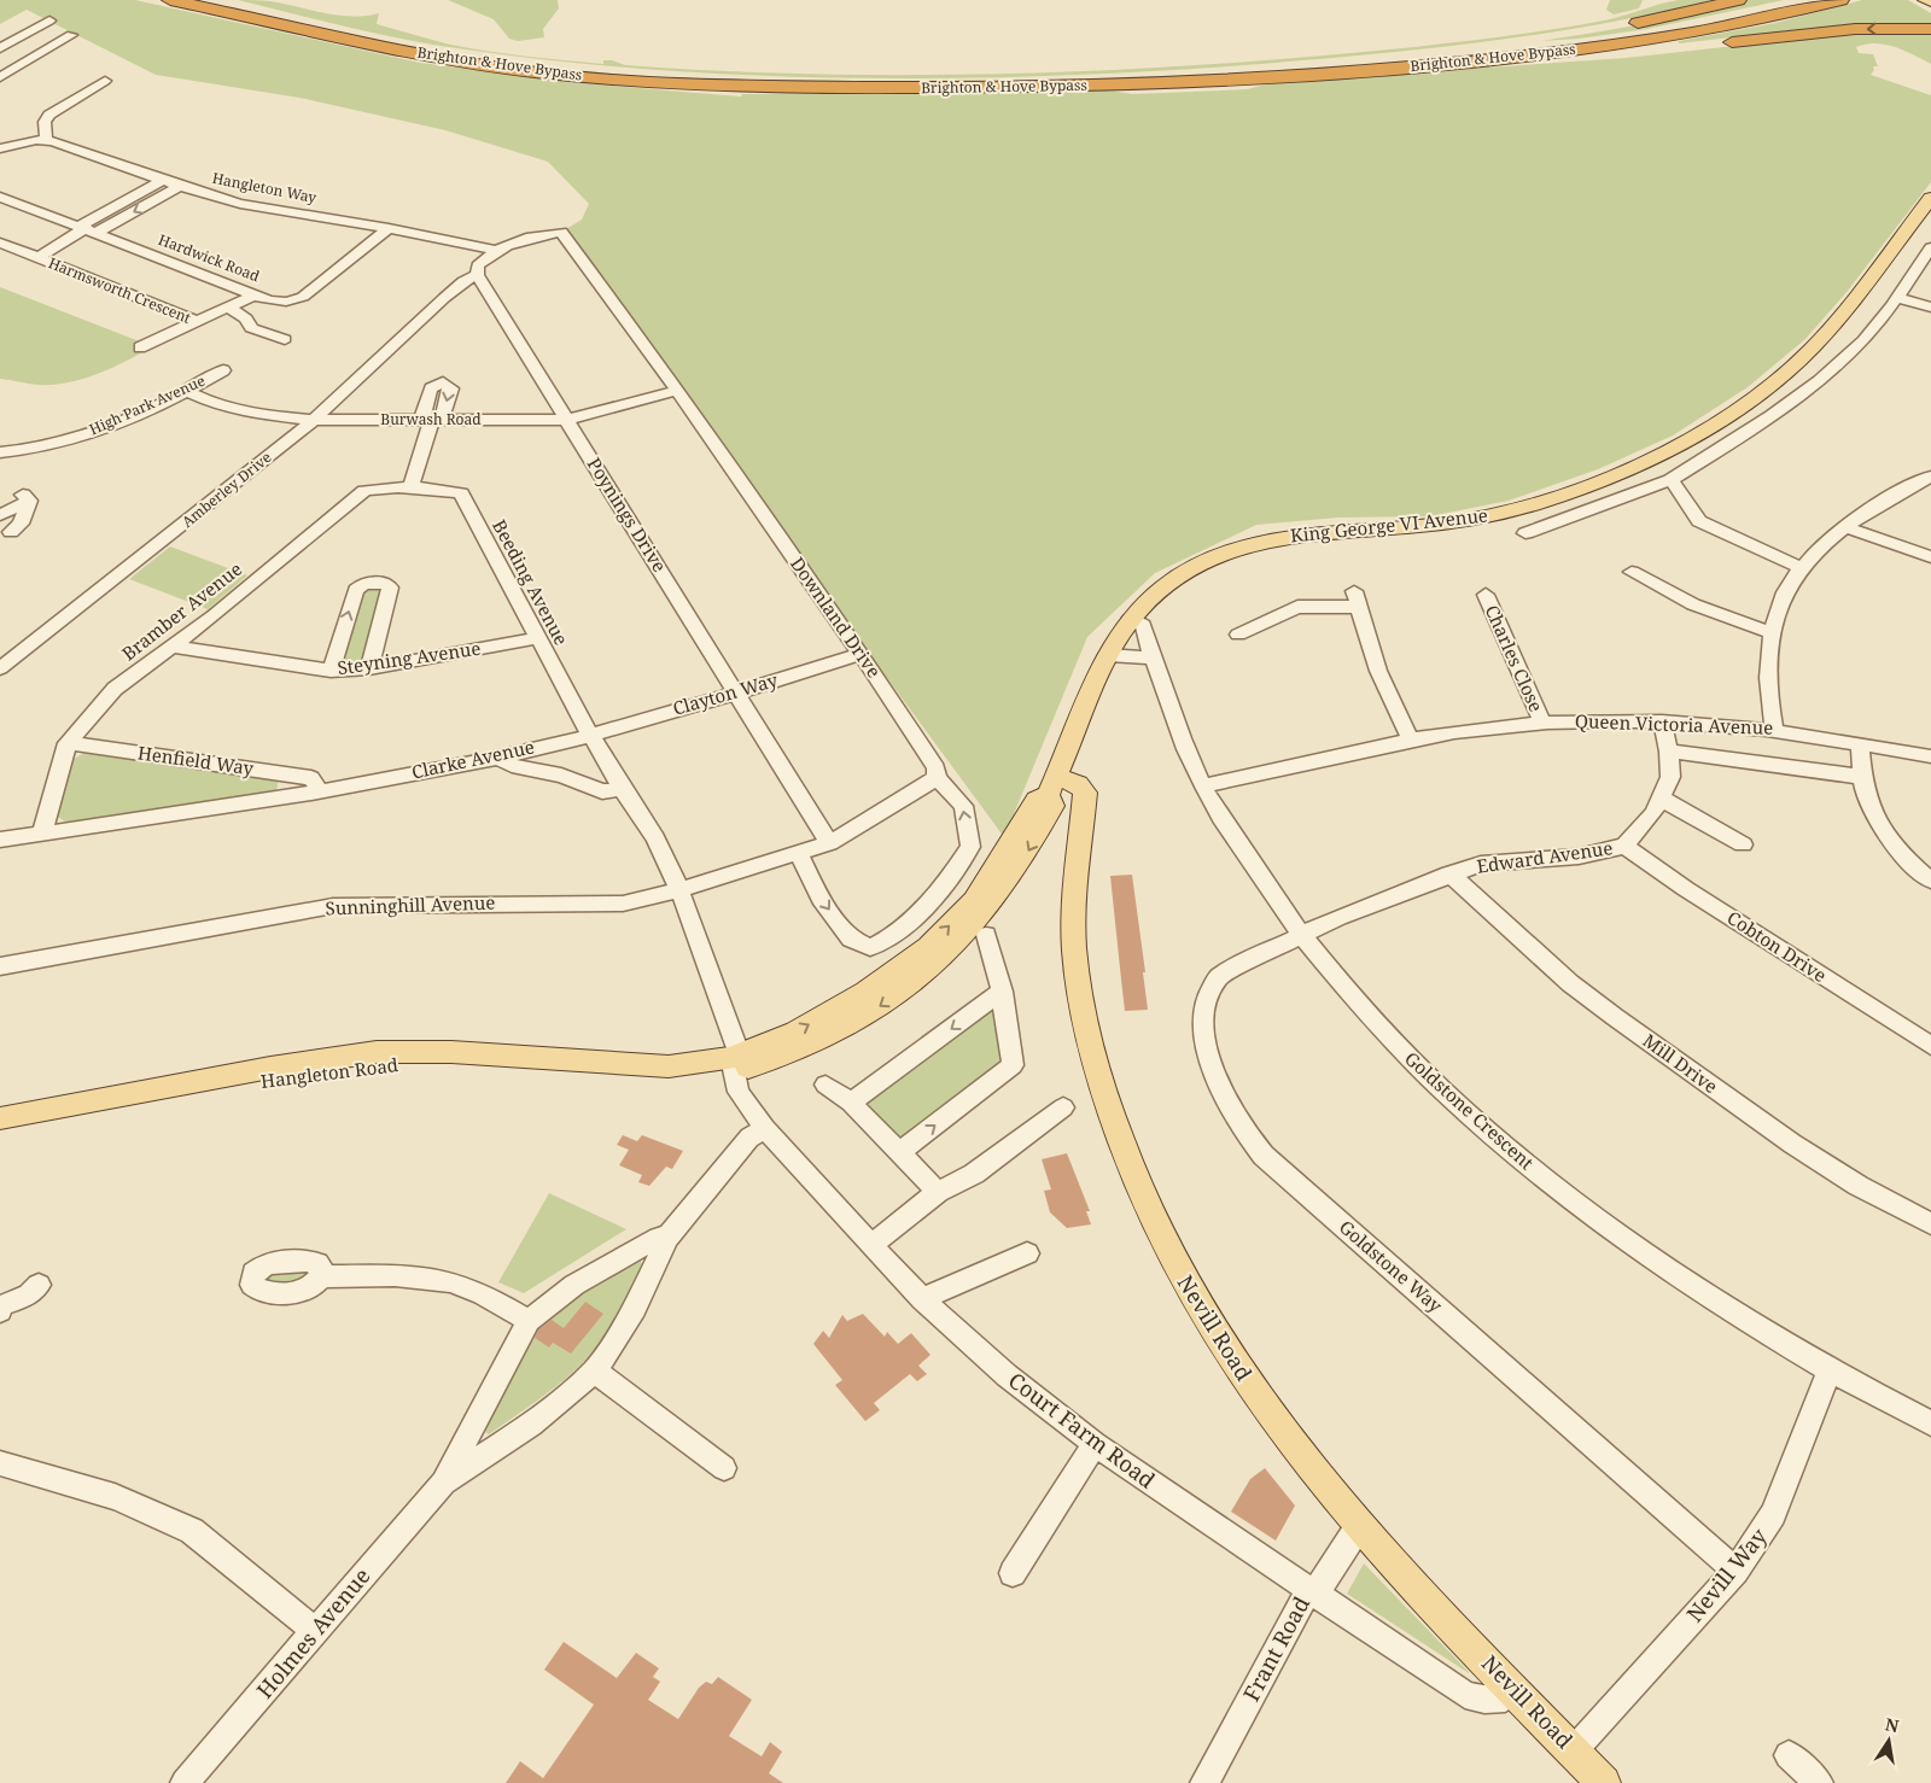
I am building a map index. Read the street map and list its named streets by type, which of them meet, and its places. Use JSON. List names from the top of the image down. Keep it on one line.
{"streets":{"highway":["Brighton & Hove Bypass"],"main road":["King George VI Avenue","Hangleton Road","Nevill Road"],"street":["Hangleton Way","Hardwick Road","Harmsworth Crescent","High Park Avenue","Burwash Road","Amberley Drive","Poynings Drive","Beeding Avenue","Bramber Avenue","Downland Drive","Steyning Avenue","Charles Close","Clayton Way","Queen Victoria Avenue","Clarke Avenue","Henfield Way","Edward Avenue","Sunninghill Avenue","Cobton Drive","Mill Drive","Goldstone Crescent","Goldstone Way","Court Farm Road","Nevill Way","Holmes Avenue","Frant Road"]},"crossings":[["Hangleton Way","Hardwick Road"],["Hangleton Way","Downland Drive"],["Hardwick Road","Harmsworth Crescent"],["High Park Avenue","Burwash Road"],["Burwash Road","Amberley Drive"],["Burwash Road","Poynings Drive"],["Burwash Road","Downland Drive"],["Amberley Drive","Poynings Drive"],["Poynings Drive","Clayton Way"],["King George VI Avenue","Hangleton Road"],["King George VI Avenue","Goldstone Crescent"],["King George VI Avenue","Nevill Road"],["King George VI Avenue","Court Farm Road"],["Beeding Avenue","Bramber Avenue"],["Beeding Avenue","Steyning Avenue"],["Beeding Avenue","Clayton Way"],["Beeding Avenue","Clarke Avenue"],["Bramber Avenue","Steyning Avenue"],["Bramber Avenue","Clarke Avenue"],["Bramber Avenue","Henfield Way"],["Downland Drive","Clayton Way"],["Charles Close","Queen Victoria Avenue"],["Clayton Way","Clarke Avenue"],["Queen Victoria Avenue","Edward Avenue"],["Queen Victoria Avenue","Goldstone Crescent"],["Clarke Avenue","Henfield Way"],["Edward Avenue","Cobton Drive"],["Edward Avenue","Mill Drive"],["Edward Avenue","Goldstone Crescent"],["Edward Avenue","Goldstone Way"],["Hangleton Road","Court Farm Road"],["Goldstone Crescent","Goldstone Way"],["Goldstone Crescent","Nevill Way"],["Goldstone Way","Nevill Way"],["Nevill Road","Court Farm Road"],["Nevill Road","Nevill Way"],["Nevill Road","Frant Road"],["Court Farm Road","Holmes Avenue"],["Court Farm Road","Frant Road"]],"north":"top"}
